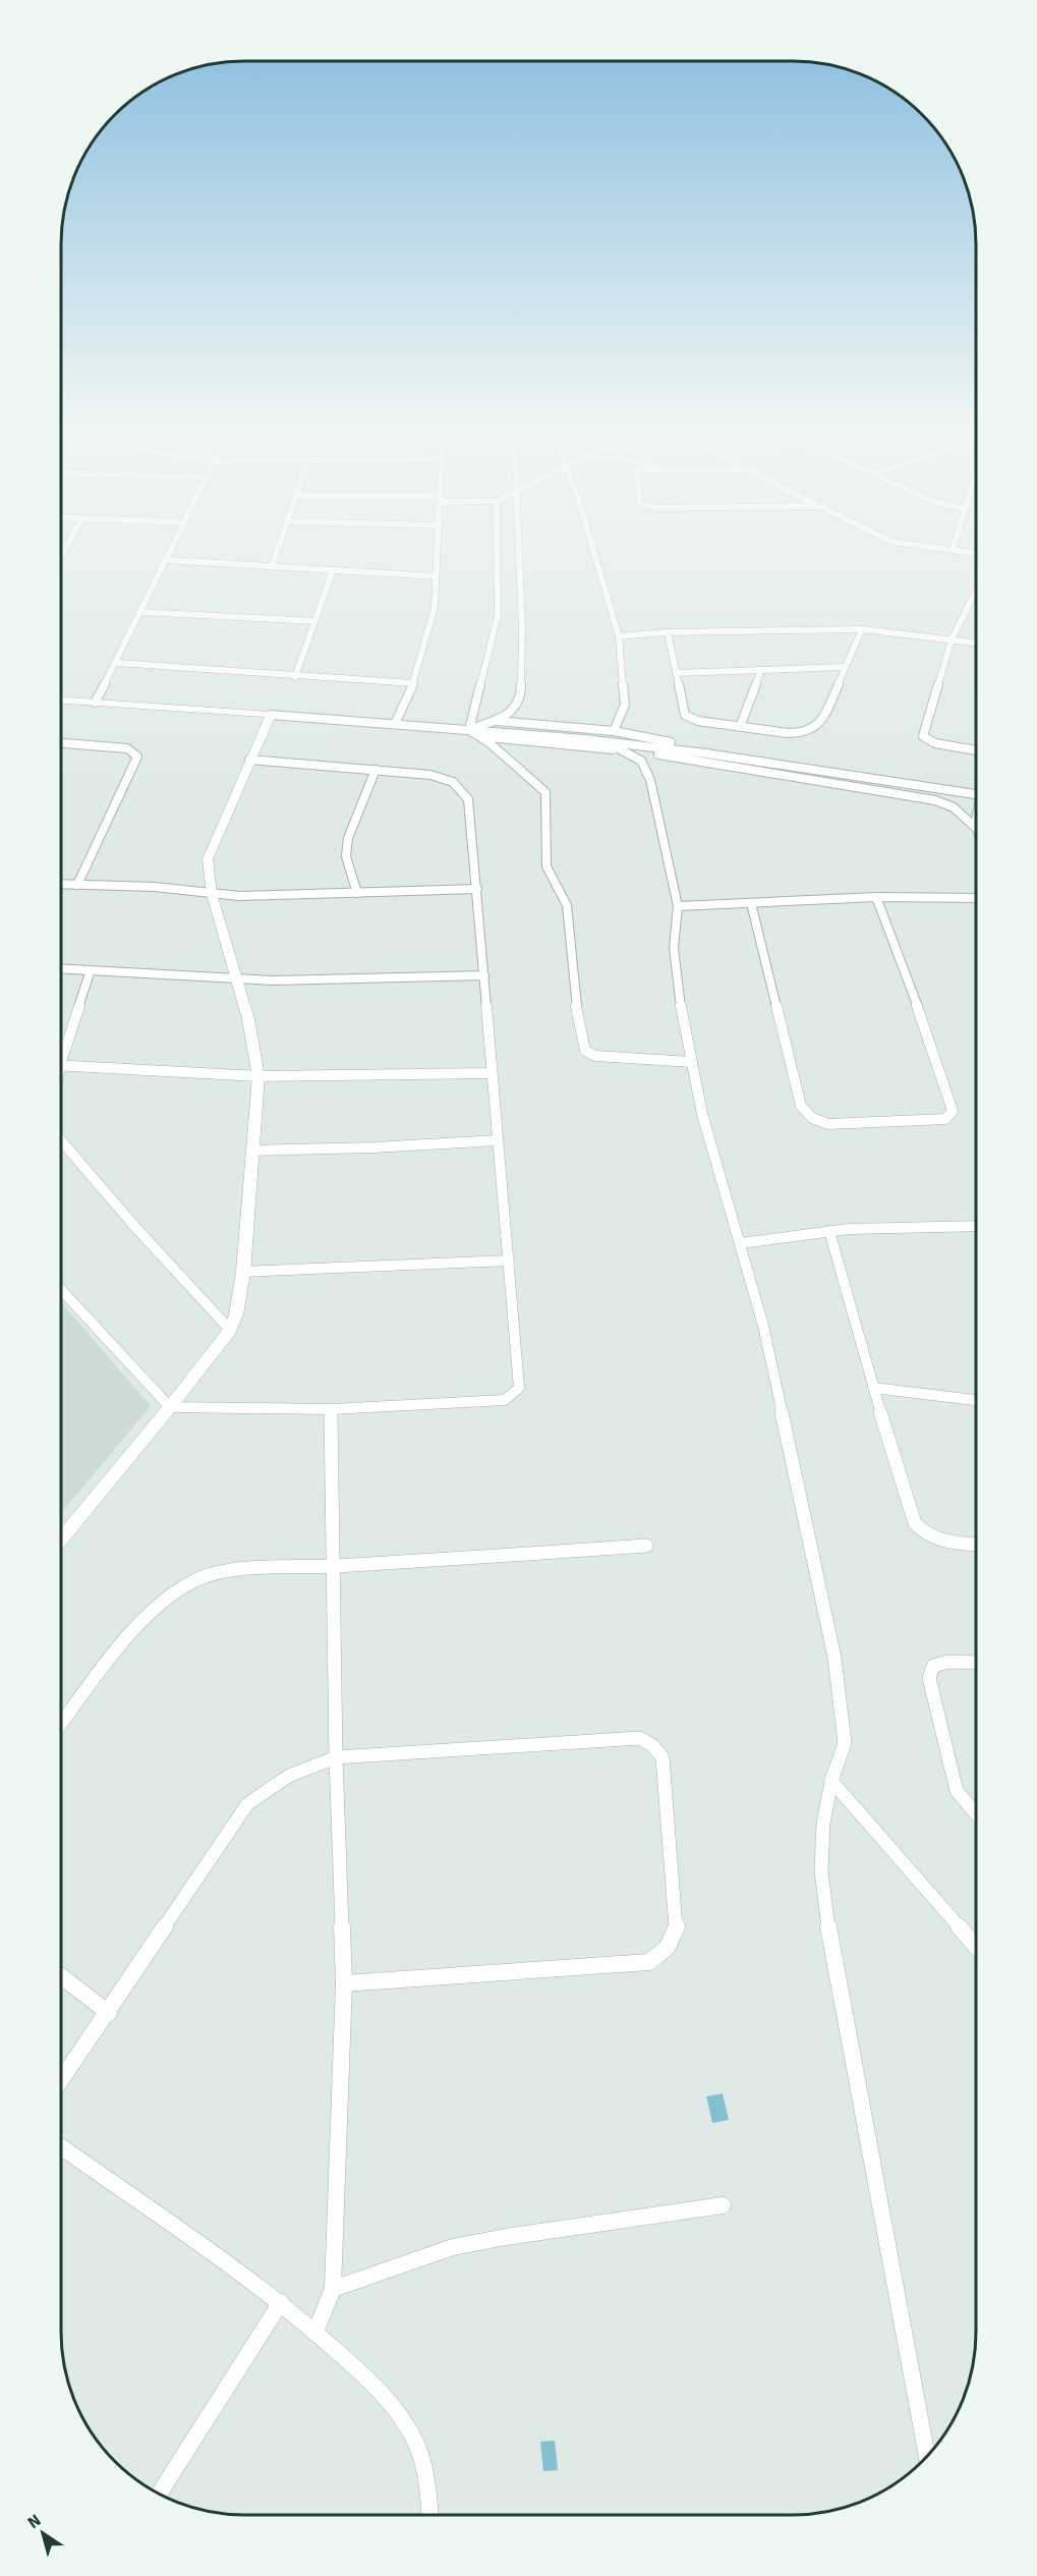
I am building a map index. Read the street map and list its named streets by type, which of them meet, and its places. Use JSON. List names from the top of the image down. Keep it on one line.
{"north":"top left"}
